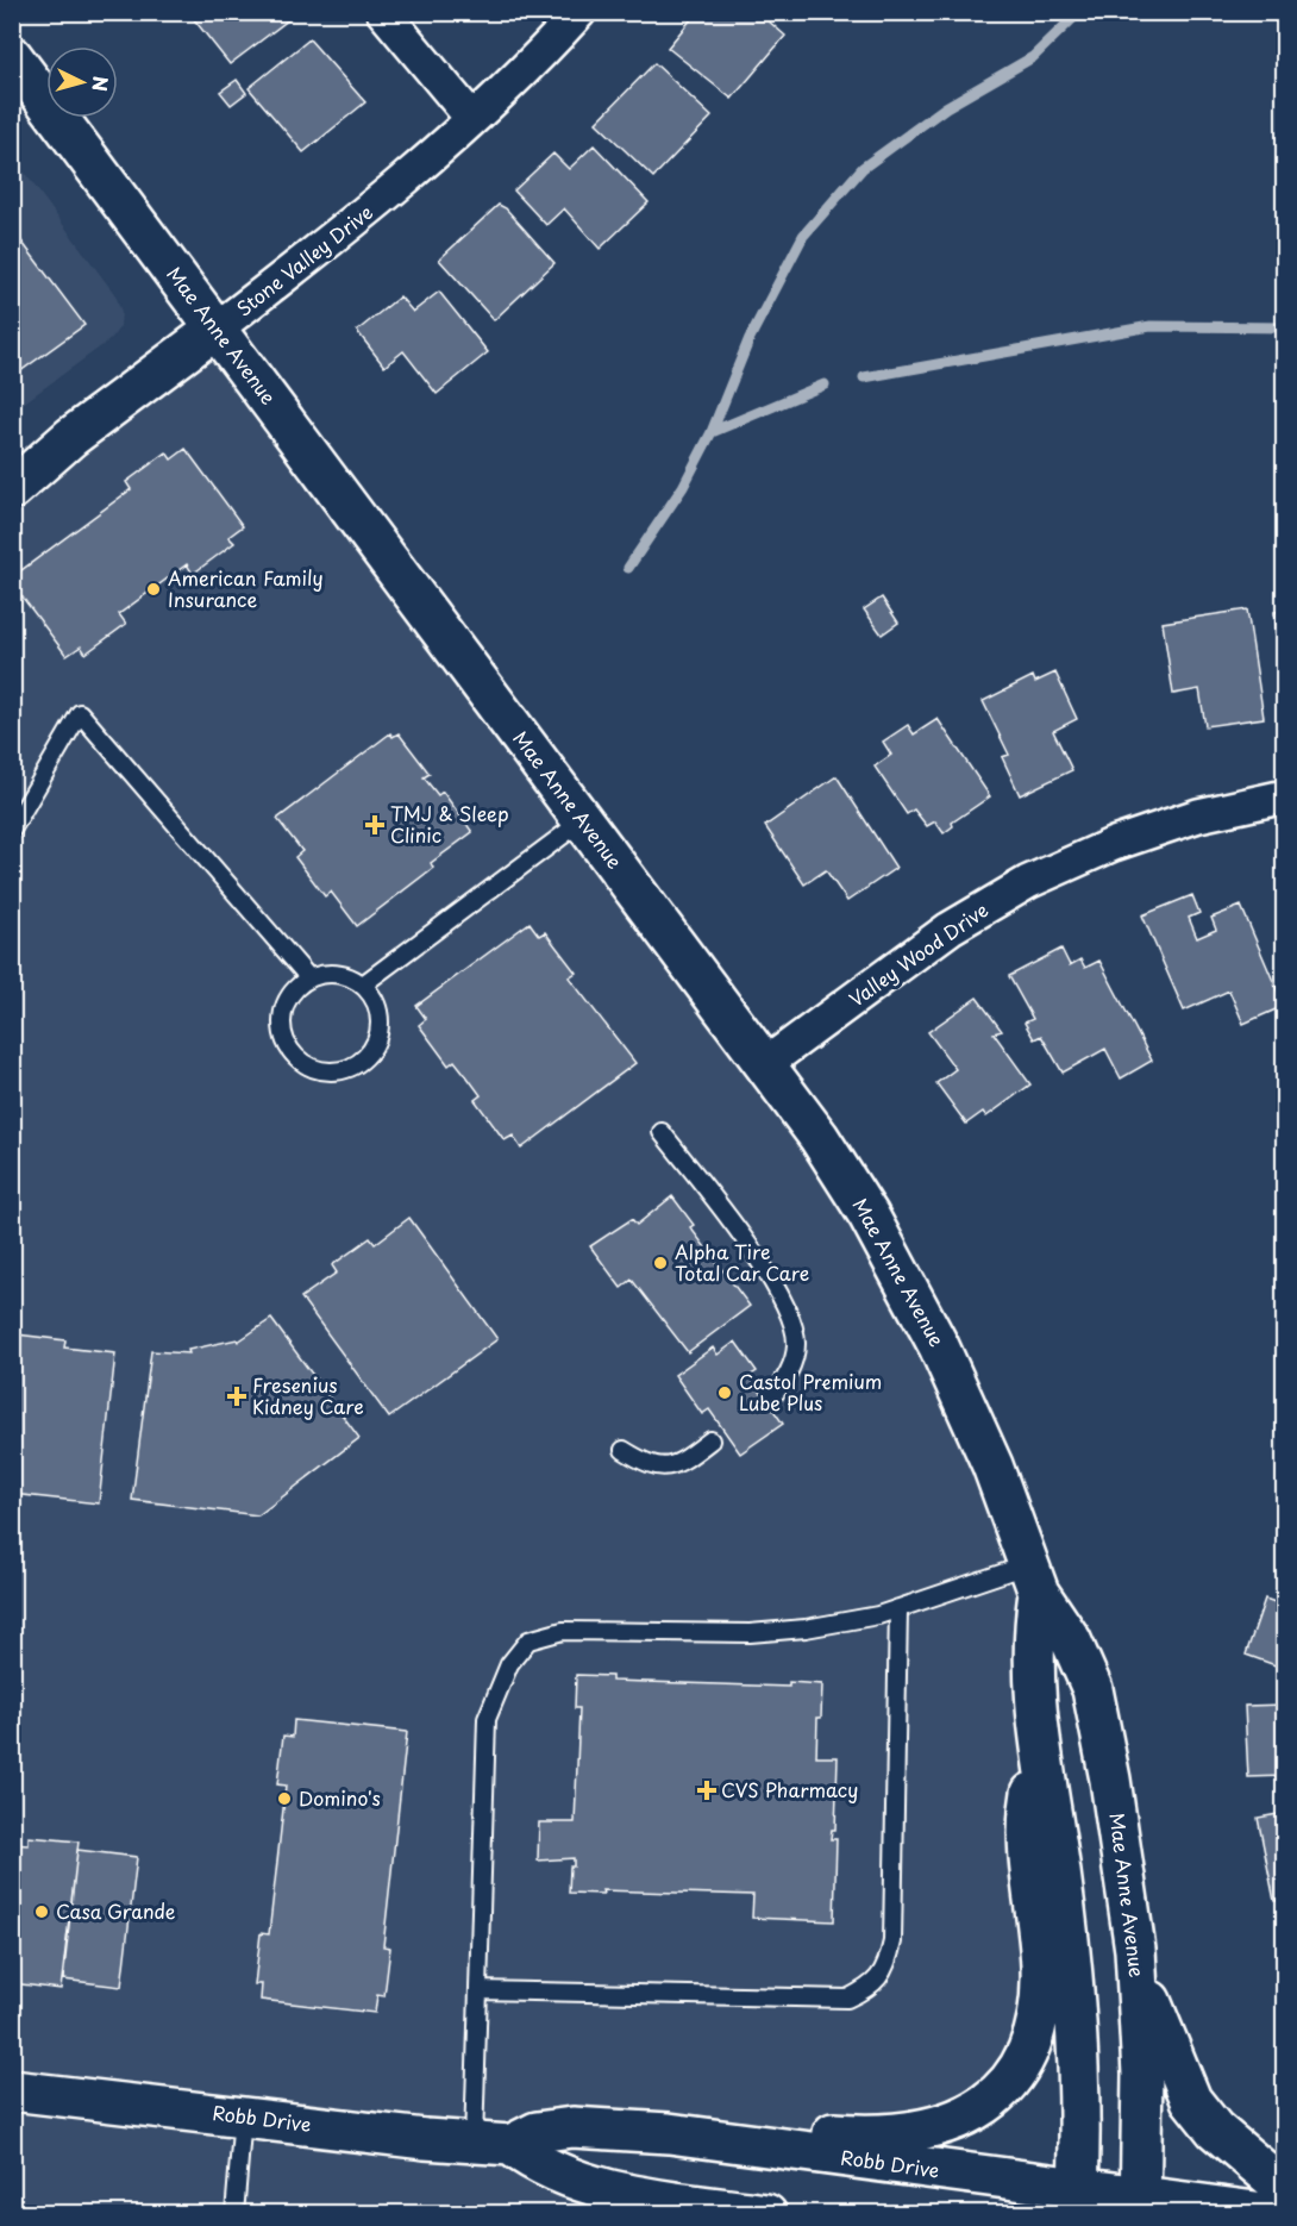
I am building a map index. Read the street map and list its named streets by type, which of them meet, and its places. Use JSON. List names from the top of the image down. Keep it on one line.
{"streets":{"main road":["Stone Valley Drive","Mae Anne Avenue","Robb Drive"],"street":["Valley Wood Drive"]},"crossings":[["Stone Valley Drive","Mae Anne Avenue"],["Mae Anne Avenue","Valley Wood Drive"],["Mae Anne Avenue","Robb Drive"]],"places":{"other":["American Family Insurance","Alpha Tire Total Car Care","Castol Premium Lube Plus","Domino's","Casa Grande"],"health":["TMJ & Sleep Clinic","Fresenius Kidney Care","CVS Pharmacy"]},"north":"right"}
